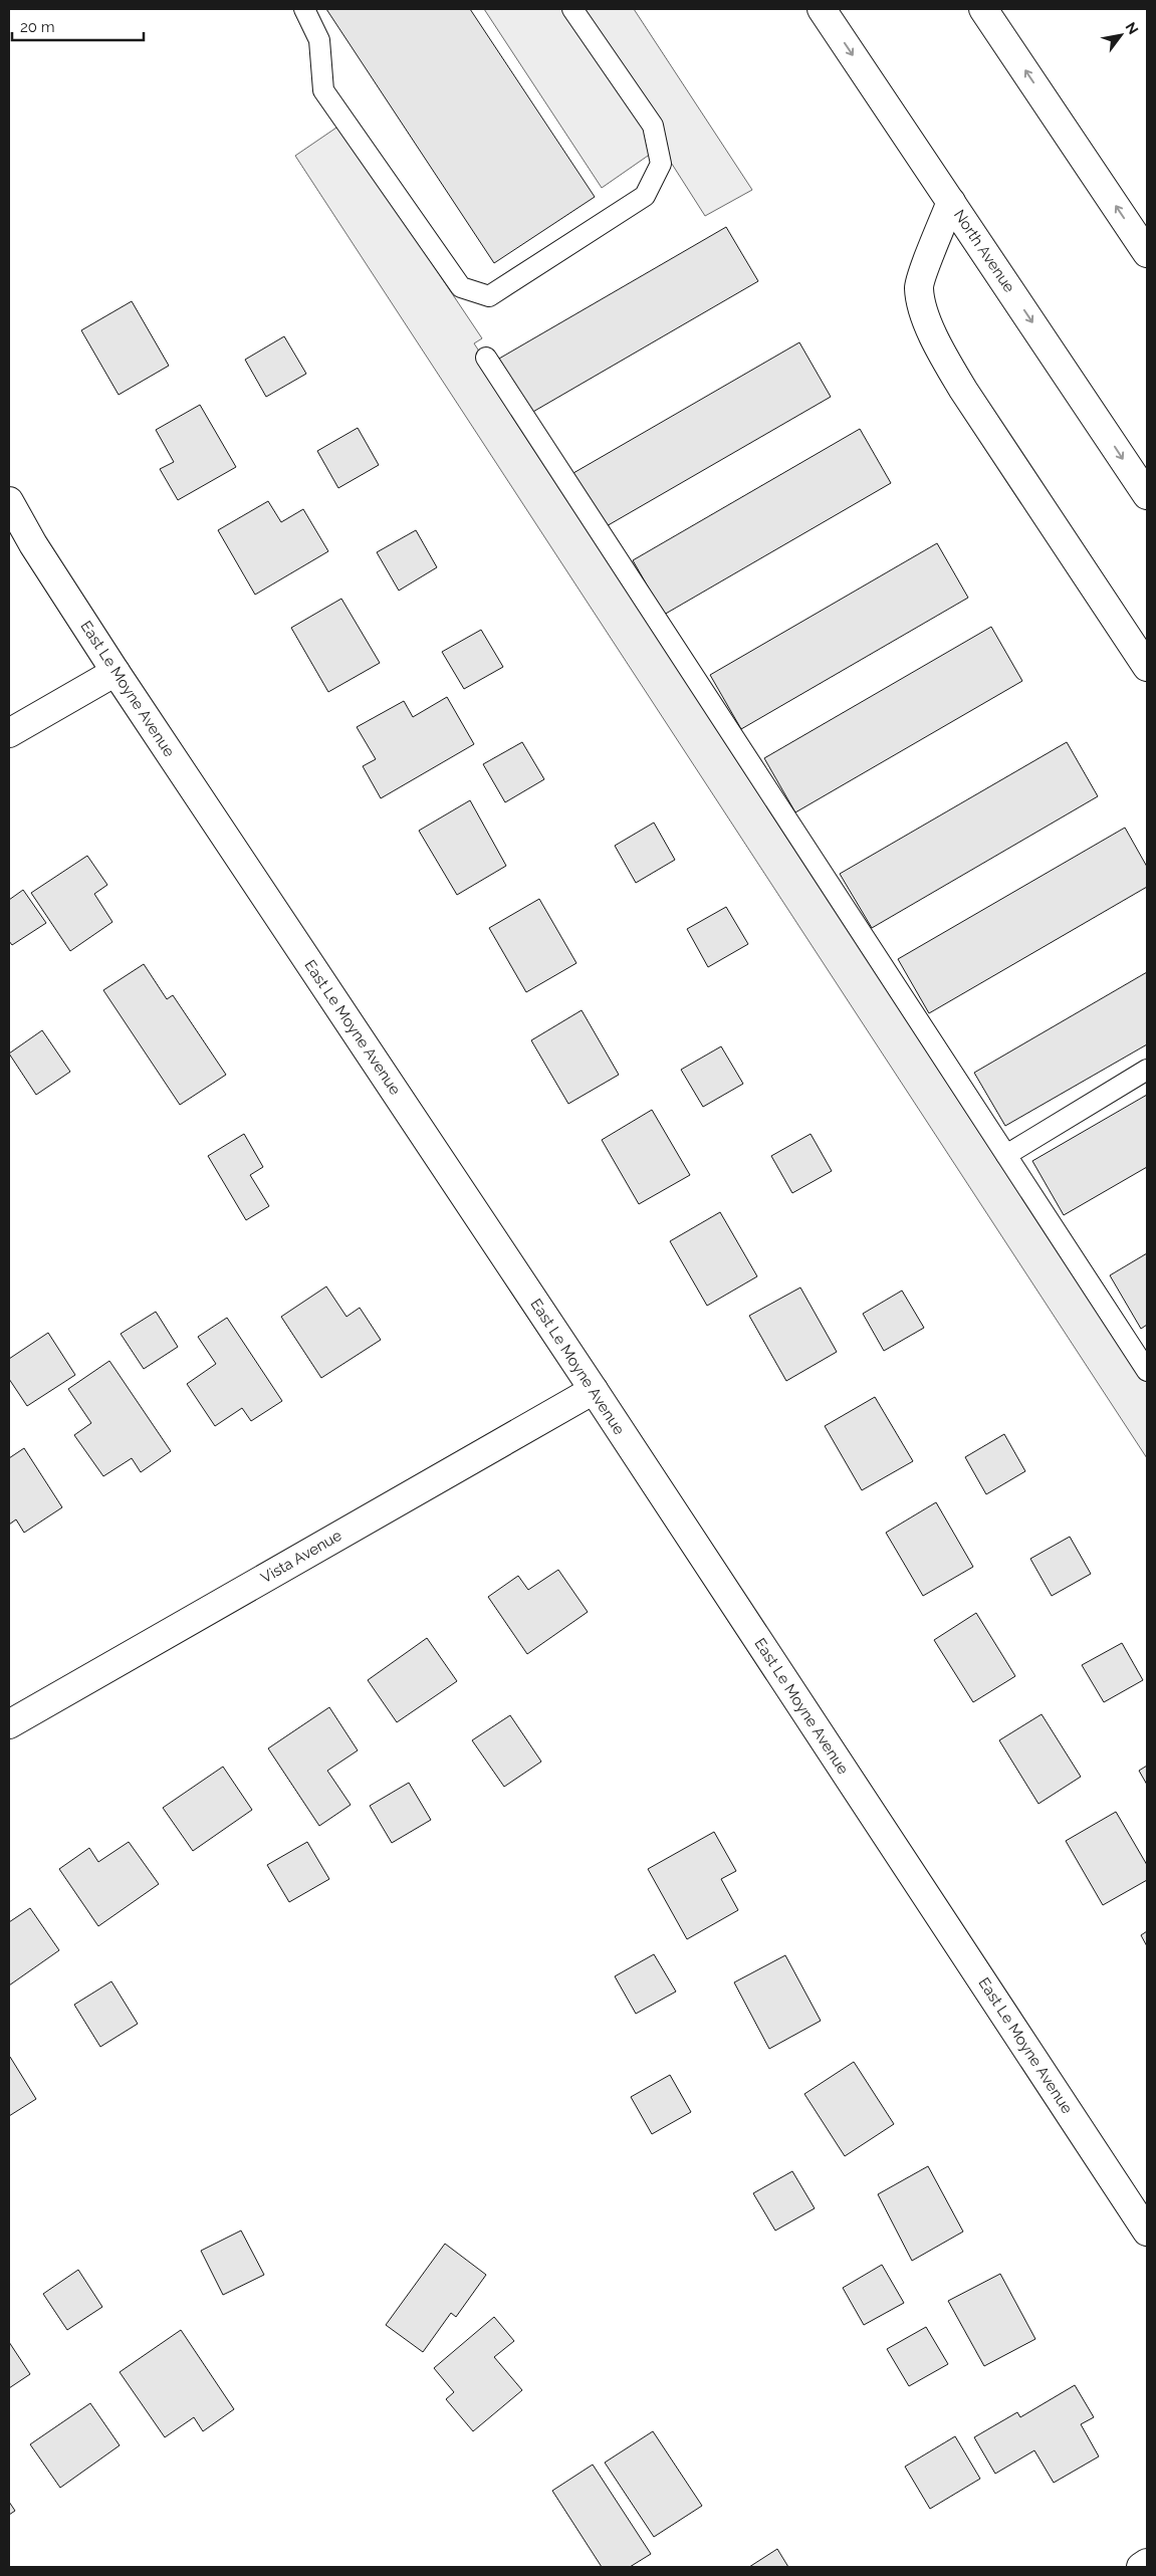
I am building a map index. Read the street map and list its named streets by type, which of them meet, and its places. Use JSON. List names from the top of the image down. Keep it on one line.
{"streets":{"street":["North Avenue","East Le Moyne Avenue","Vista Avenue"]},"crossings":[["East Le Moyne Avenue","Vista Avenue"]],"scale_bar":"20 m","north":"top right"}
